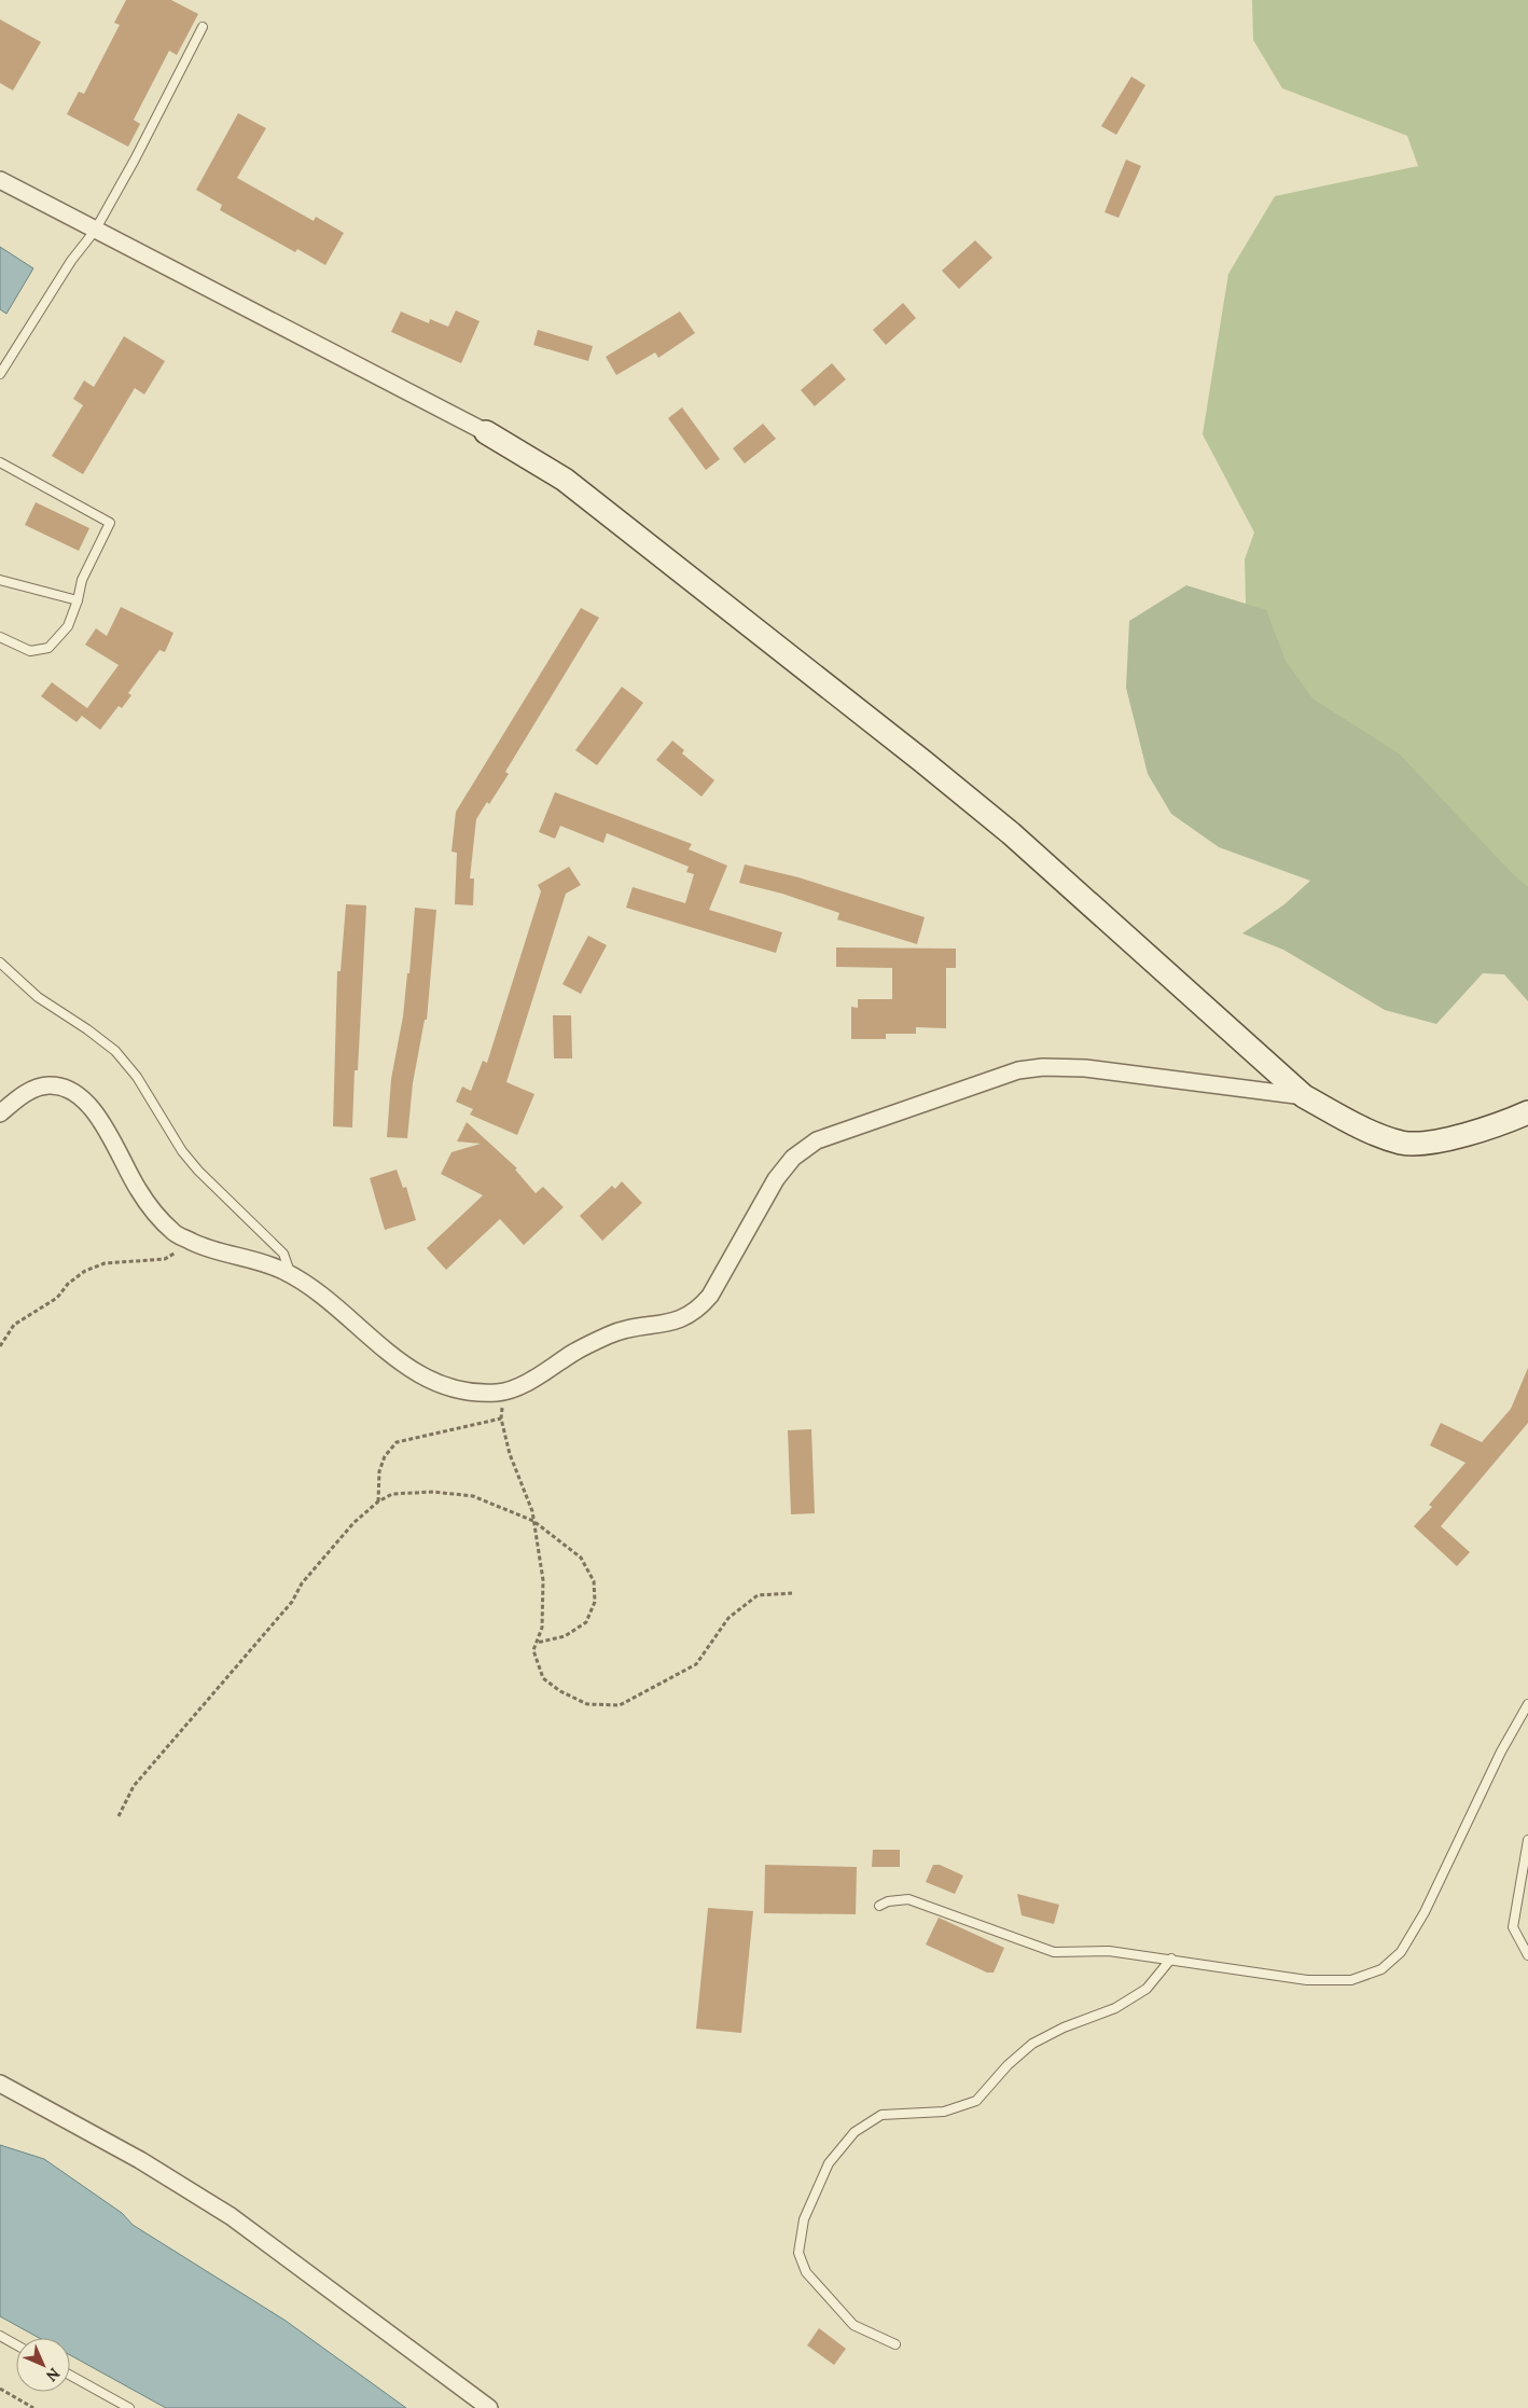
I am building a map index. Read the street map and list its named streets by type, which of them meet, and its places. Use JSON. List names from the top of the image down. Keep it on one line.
{"north":"bottom right"}
